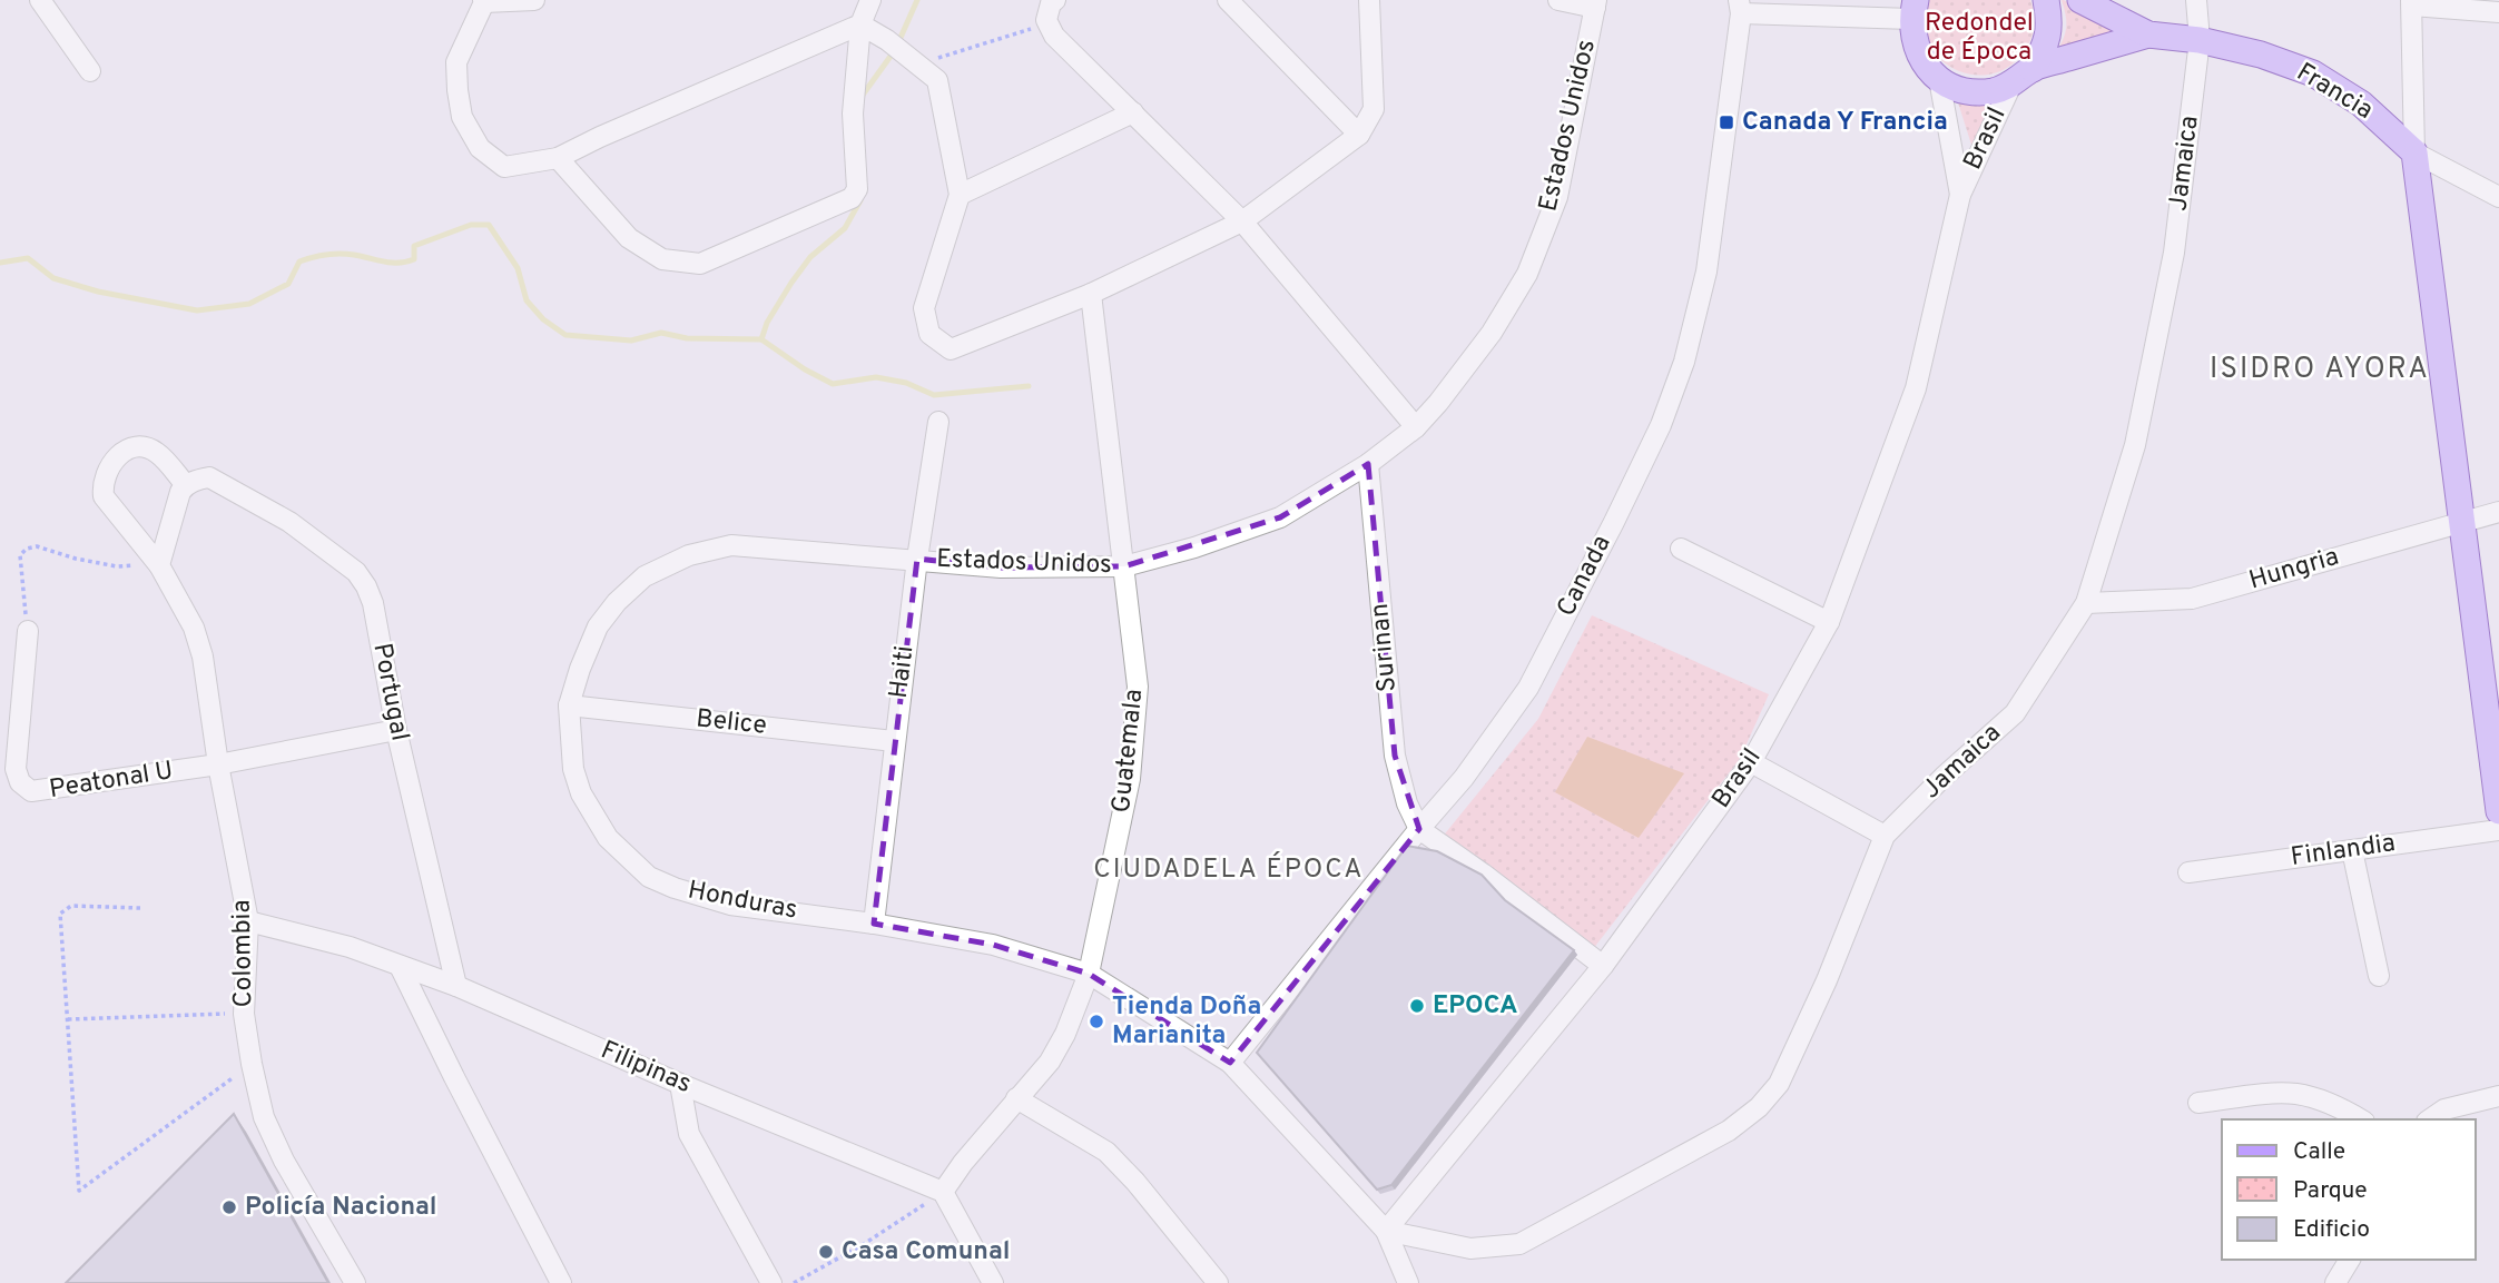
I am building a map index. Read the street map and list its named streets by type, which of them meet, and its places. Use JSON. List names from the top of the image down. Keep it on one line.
{"streets":{"main road":["Francia"],"street":["Estados Unidos","Brasil","Jamaica","Hungria","Canada","Surinan","Haiti","Portugal","Belice","Guatemala","Peatonal U","Finlandia","Honduras","Colombia","Filipinas"]},"crossings":[["Francia","Jamaica"],["Estados Unidos","Surinan"],["Estados Unidos","Haiti"],["Estados Unidos","Guatemala"],["Estados Unidos","Honduras"],["Brasil","Jamaica"],["Brasil","Honduras"],["Jamaica","Hungria"],["Jamaica","Honduras"],["Canada","Surinan"],["Canada","Honduras"],["Haiti","Belice"],["Haiti","Honduras"],["Portugal","Colombia"],["Portugal","Filipinas"],["Belice","Honduras"],["Guatemala","Honduras"],["Guatemala","Filipinas"],["Peatonal U","Colombia"],["Colombia","Filipinas"]],"districts":["ISIDRO AYORA","CIUDADELA ÉPOCA"],"parks":["Redondel de Época"],"places":{"transit":["Canada Y Francia"],"other":["EPOCA","Tienda Doña Marianita","Policía Nacional","Casa Comunal"]},"legend":["Calle","Parque","Edificio"]}
